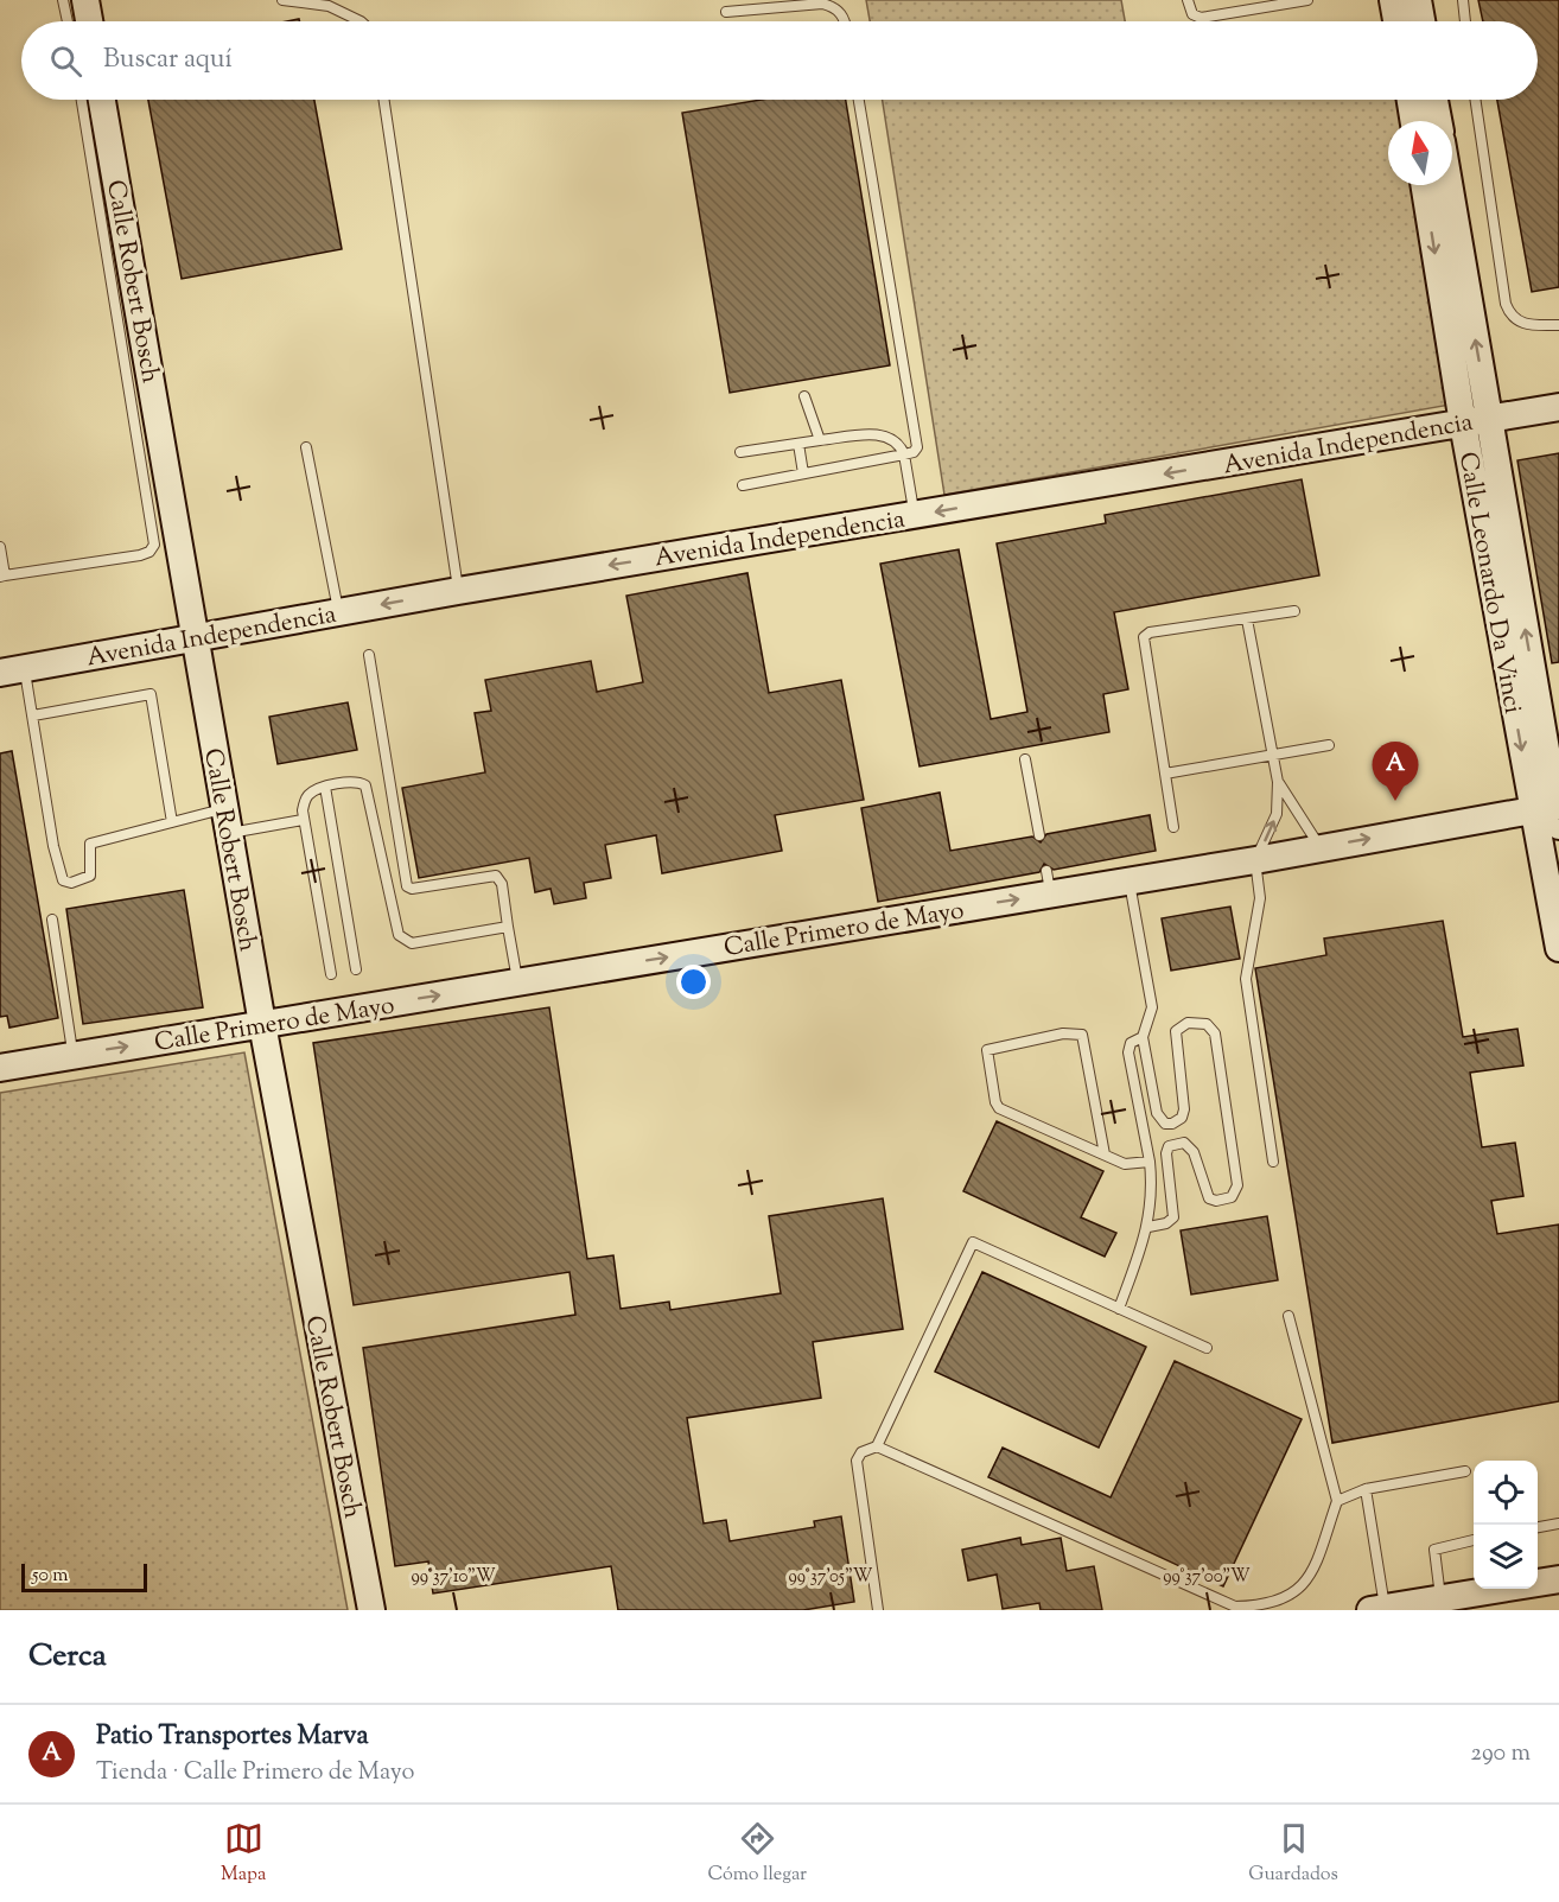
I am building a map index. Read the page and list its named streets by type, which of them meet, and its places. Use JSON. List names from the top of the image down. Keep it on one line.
{"streets":{"main road":["Calle Robert Bosch","Avenida Independencia","Calle Leonardo Da Vinci","Calle Primero de Mayo"]},"crossings":[["Calle Robert Bosch","Avenida Independencia"],["Calle Robert Bosch","Calle Primero de Mayo"],["Avenida Independencia","Calle Leonardo Da Vinci"],["Calle Leonardo Da Vinci","Calle Primero de Mayo"]],"one_way":["Avenida Independencia","Calle Primero de Mayo"],"scale_bar":"50 m","north":"top","page":{"search":"Buscar aquí","pins":"A","scale":"50 m","heading":"Cerca","list":[{"mark":"A","name":"Patio Transportes Marva","note":"Tienda · Calle Primero de Mayo","value":"290 m"}],"nav":["Mapa","Cómo llegar","Guardados"]},"coordinates":["99°37'10\"W","99°37'05\"W","99°37'00\"W"]}
